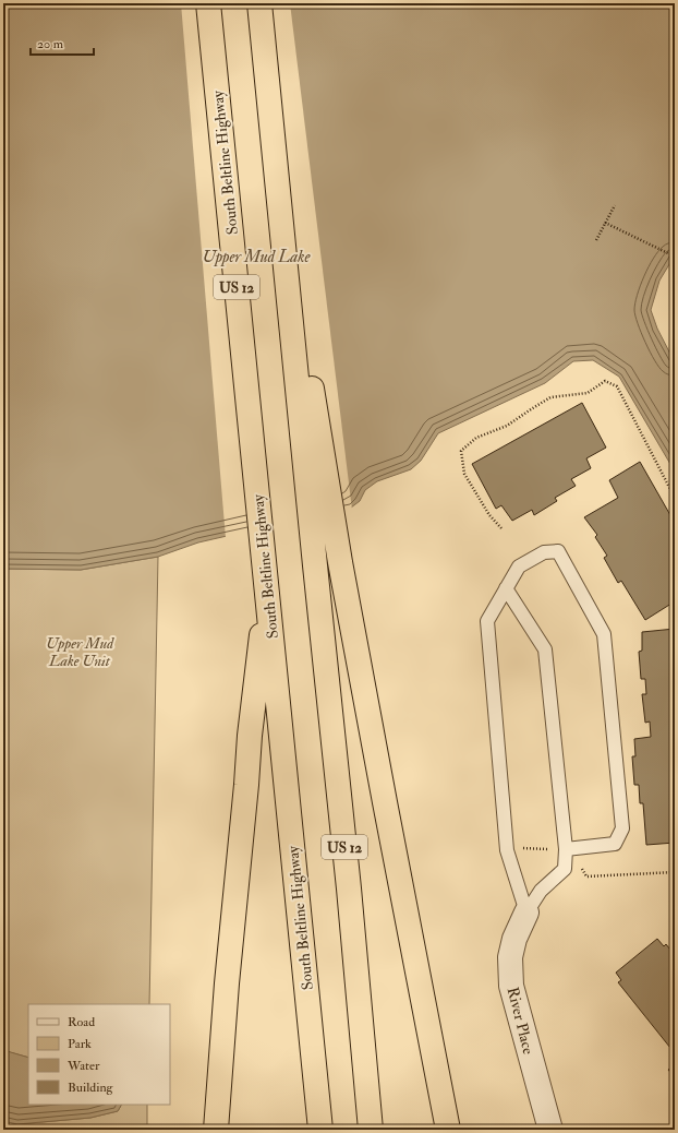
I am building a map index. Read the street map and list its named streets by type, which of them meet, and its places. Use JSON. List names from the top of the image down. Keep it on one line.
{"streets":{"highway":["South Beltline Highway","US 12"],"street":["River Place"]},"water":["Upper Mud Lake"],"parks":["Upper Mud Lake Unit"],"legend":["Road","Park","Water","Building"],"scale_bar":"20 m"}
